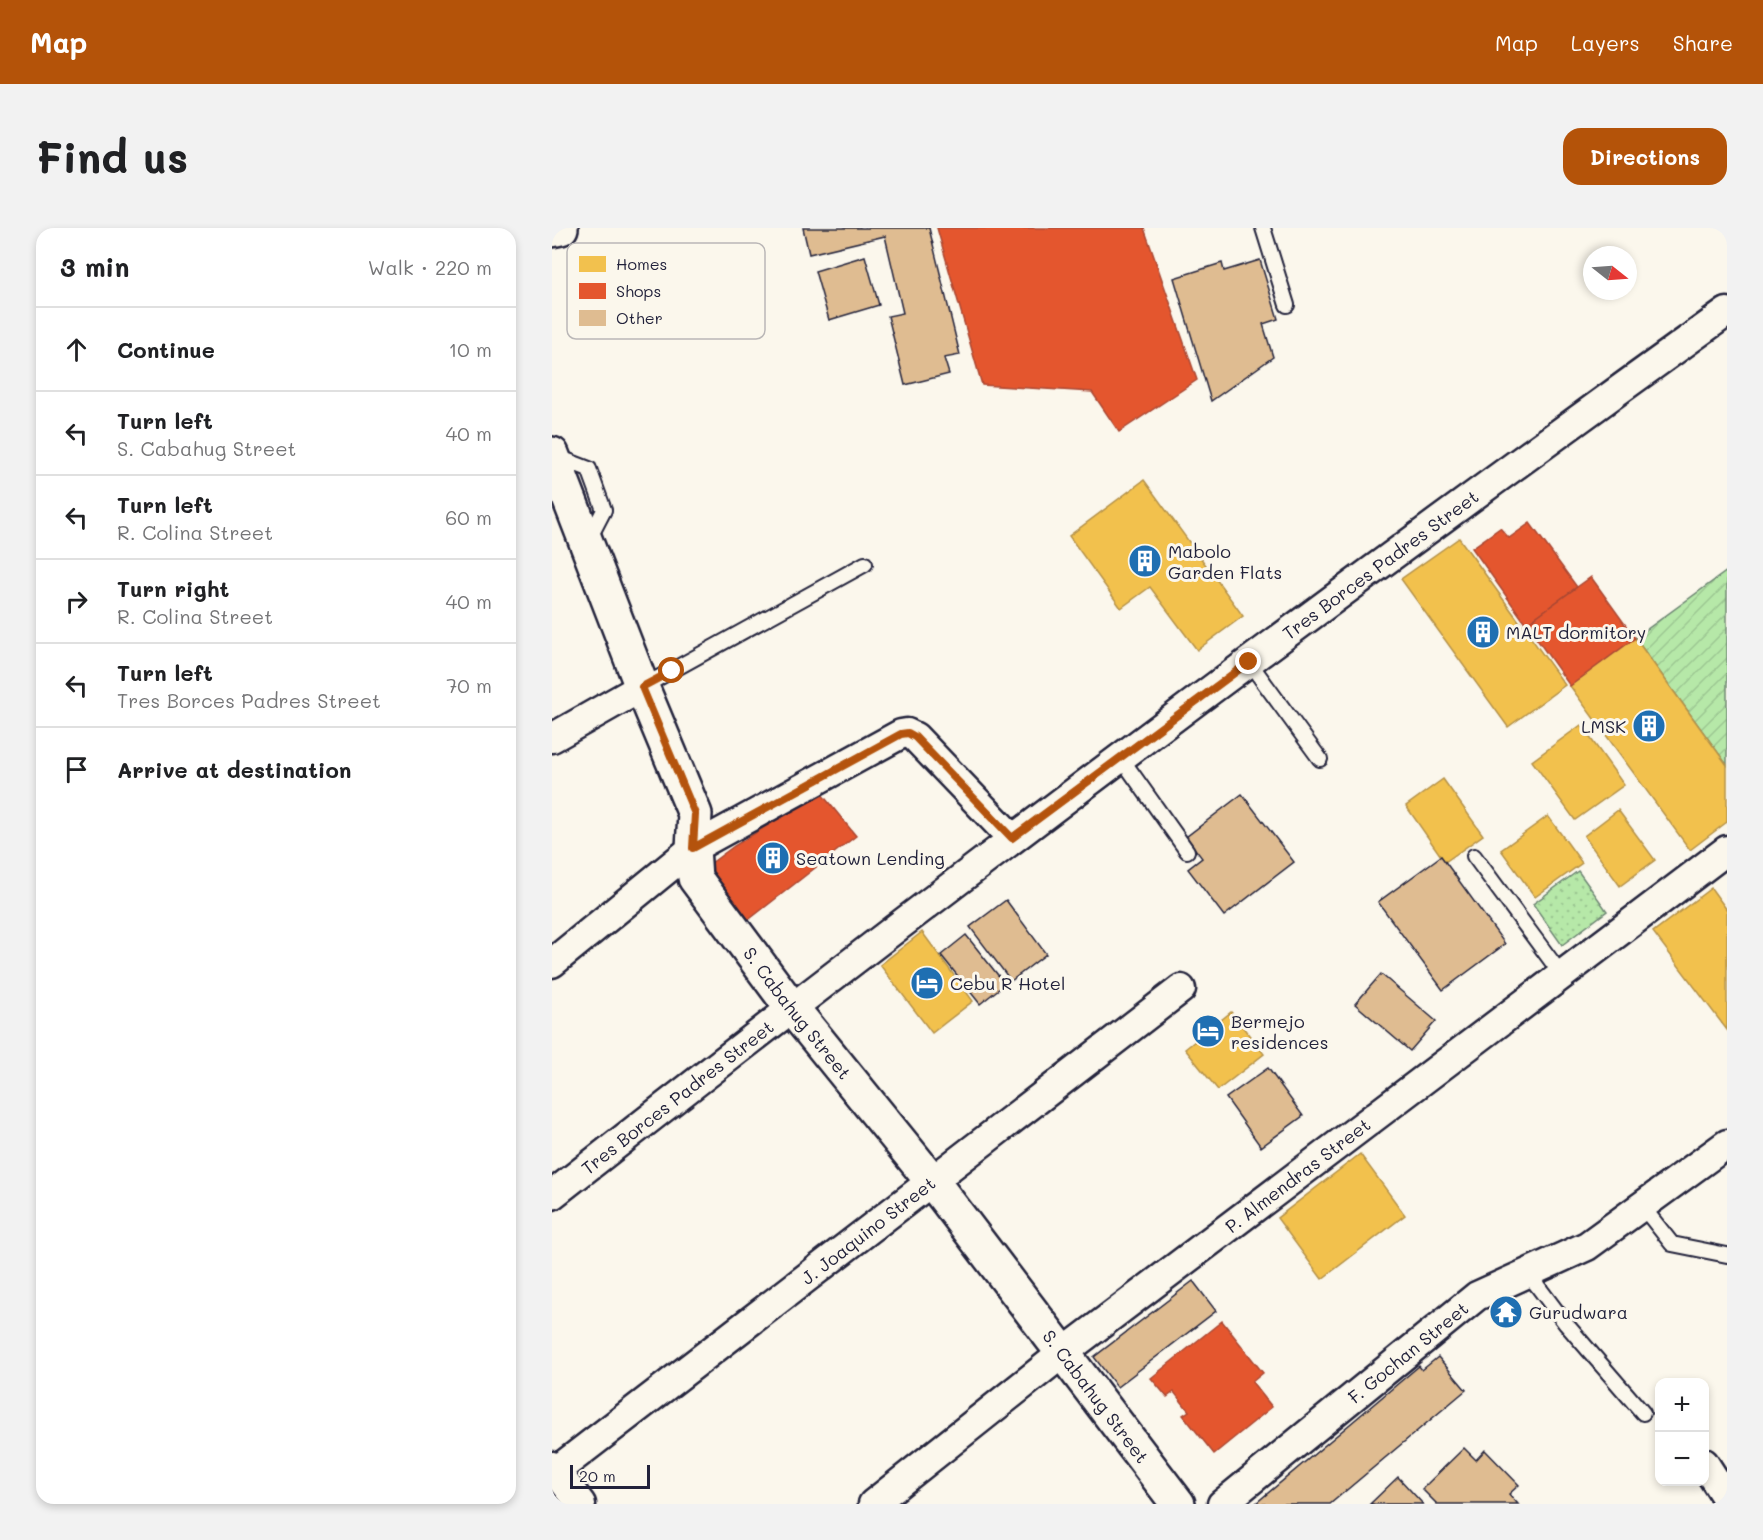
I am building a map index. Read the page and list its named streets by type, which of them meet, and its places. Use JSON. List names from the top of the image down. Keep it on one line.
{"streets":{"street":["Tres Borces Padres Street","S. Cabahug Street","P. Almendras Street","J. Joaquino Street","F. Gochan Street"]},"crossings":[["Tres Borces Padres Street","S. Cabahug Street"],["S. Cabahug Street","P. Almendras Street"],["S. Cabahug Street","J. Joaquino Street"]],"places":{"building":["Mabolo Garden Flats","MALT dormitory","LMSK","Seatown Lending"],"hotel":["Cebu R Hotel","Bermejo residences"],"temple":["Gurudwara"]},"legend":["Homes","Shops","Other"],"scale_bar":"20 m","north":"right","page":{"header":"Map","nav":["Map","Layers","Share"],"buttons":"Directions","title":"Find us","heading":["3 min","Walk · 220 m"],"list":[["Continue","10 m"],["Turn left","S. Cabahug Street","40 m"],["Turn left","R. Colina Street","60 m"],["Turn right","R. Colina Street","40 m"],["Turn left","Tres Borces Padres Street","70 m"],"Arrive at destination"],"map_buttons":["+","−"],"scale":"20 m"}}
